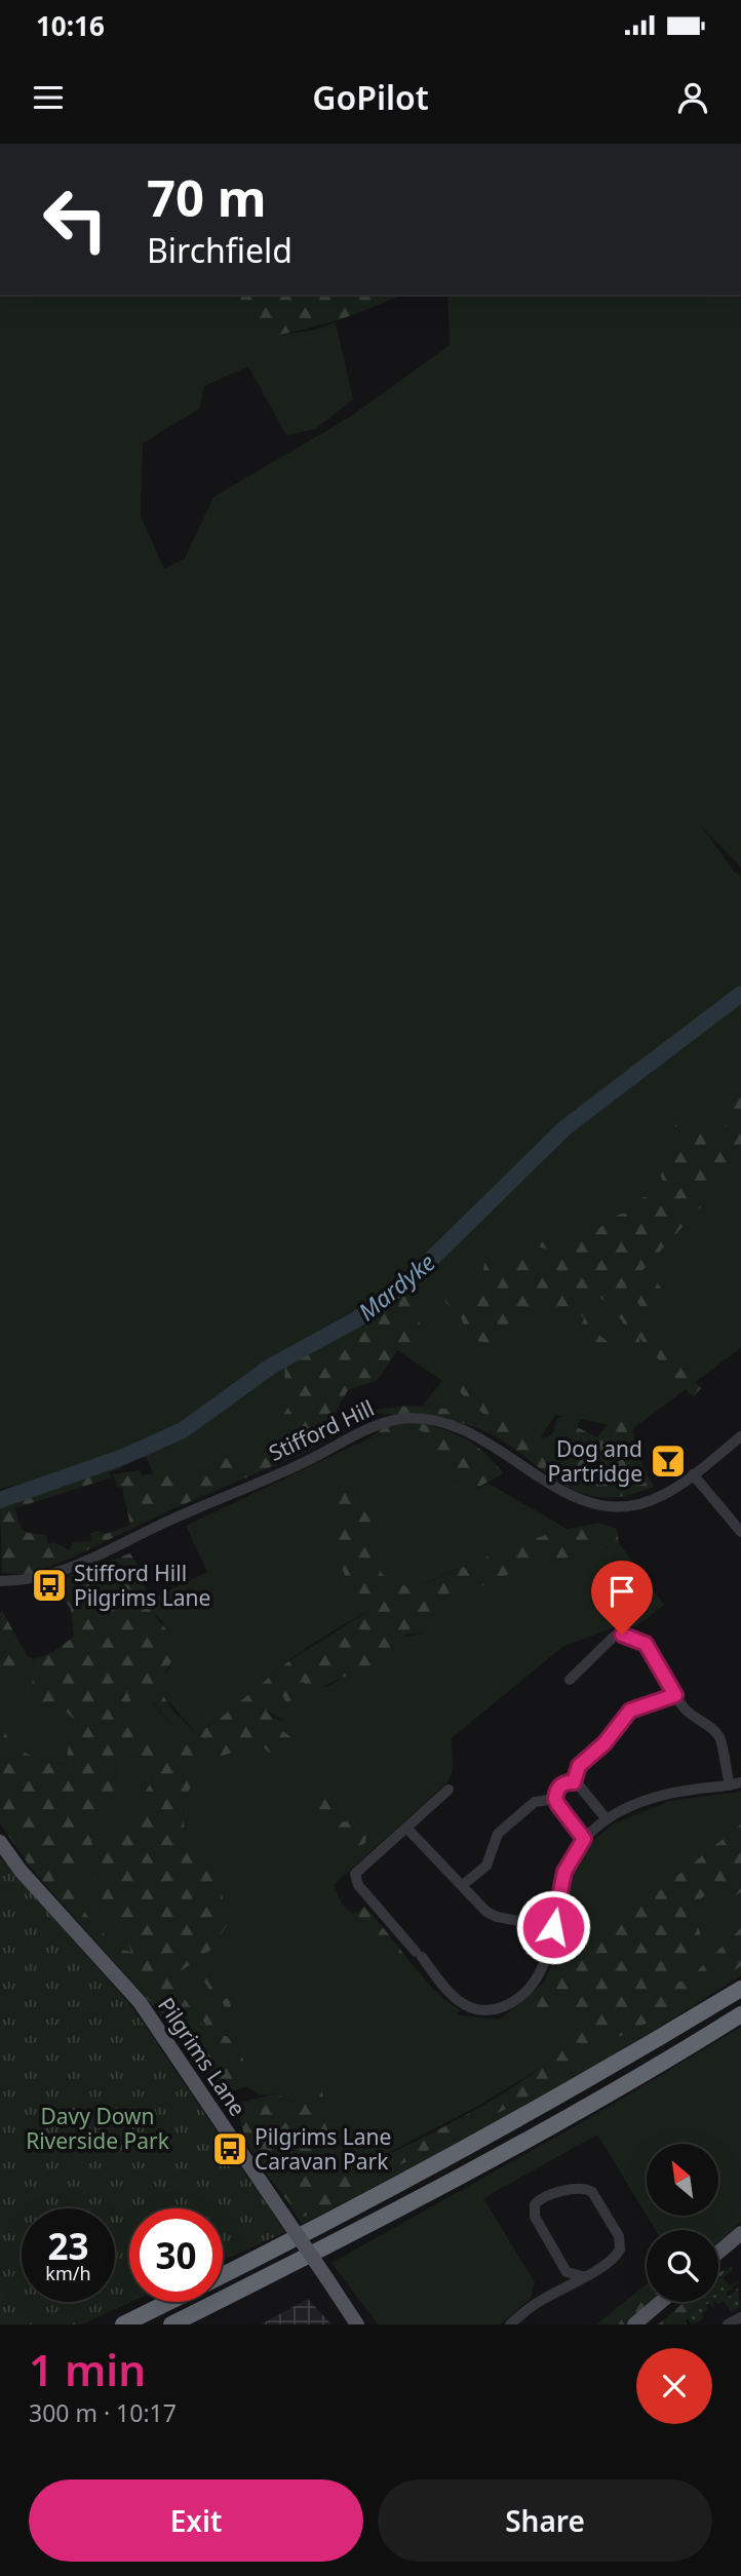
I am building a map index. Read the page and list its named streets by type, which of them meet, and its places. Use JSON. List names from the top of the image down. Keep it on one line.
{"streets":{"main road":["Pilgrims Lane"],"street":["Stifford Hill"]},"water":["Mardyke"],"parks":["Davy Down Riverside Park"],"places":{"bar":["Dog and Partridge"],"bus stop":["Stifford Hill Pilgrims Lane","Pilgrims Lane Caravan Park"]},"north":"top left","page":{"status":"10:16","header":"GoPilot","turn":["70 m","Birchfield"],"speed":"23 km/h","limit":"30","heading":["1 min","300 m · 10:17"],"buttons":["Exit","Share"]}}
